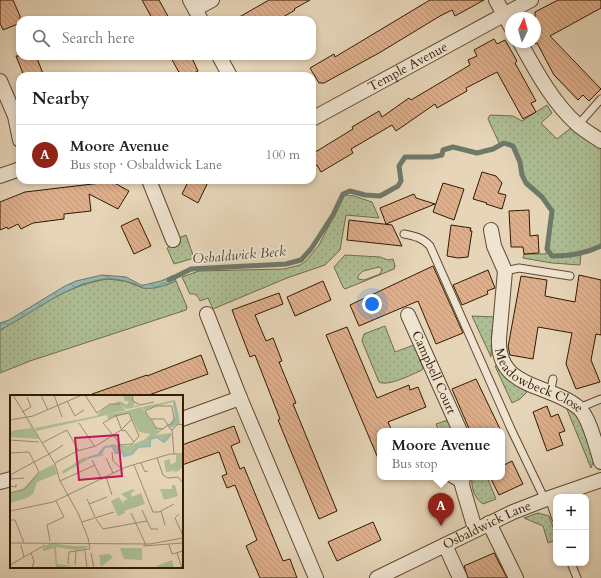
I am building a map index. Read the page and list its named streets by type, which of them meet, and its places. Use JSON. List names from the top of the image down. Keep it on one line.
{"streets":{"street":["Temple Avenue","Campbell Court","Meadowbeck Close","Osbaldwick Lane"]},"water":["Osbaldwick Beck"],"north":"top","page":{"search":"Search here","heading":"Nearby","list":[{"mark":"A","name":"Moore Avenue","note":"Bus stop · Osbaldwick Lane","value":"100 m"}],"popup":["Moore Avenue","Bus stop"],"pins":"A","map_buttons":["+","−"]}}
